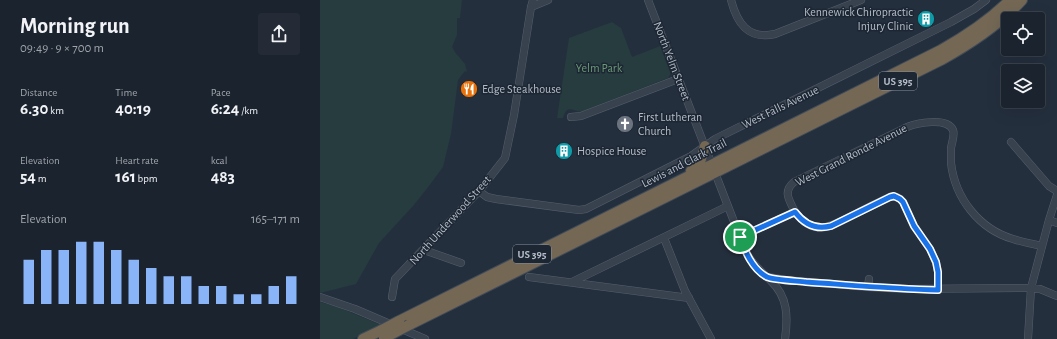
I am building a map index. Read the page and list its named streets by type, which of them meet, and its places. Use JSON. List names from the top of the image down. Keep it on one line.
{"streets":{"highway":["US 395","Lewis and Clark Trail"],"street":["North Yelm Street","West Falls Avenue","West Grand Ronde Avenue","North Underwood Street"]},"crossings":[["North Yelm Street","West Falls Avenue"],["North Yelm Street","Lewis and Clark Trail"],["West Falls Avenue","North Underwood Street"]],"parks":["Yelm Park"],"places":{"building":["Kennewick Chiropractic Injury Clinic","Hospice House"],"restaurant":["Edge Steakhouse"],"church":["First Lutheran Church"]},"page":{"heading":["Morning run","09:49 · 9 × 700 m"],"stats":[["Distance","6.30 km"],["Time","40:19"],["Pace","6:24 /km"],["Elevation","54 m"],["Heart rate","161 bpm"],["kcal","483"]],"chart":["Elevation","165–171 m"]}}
